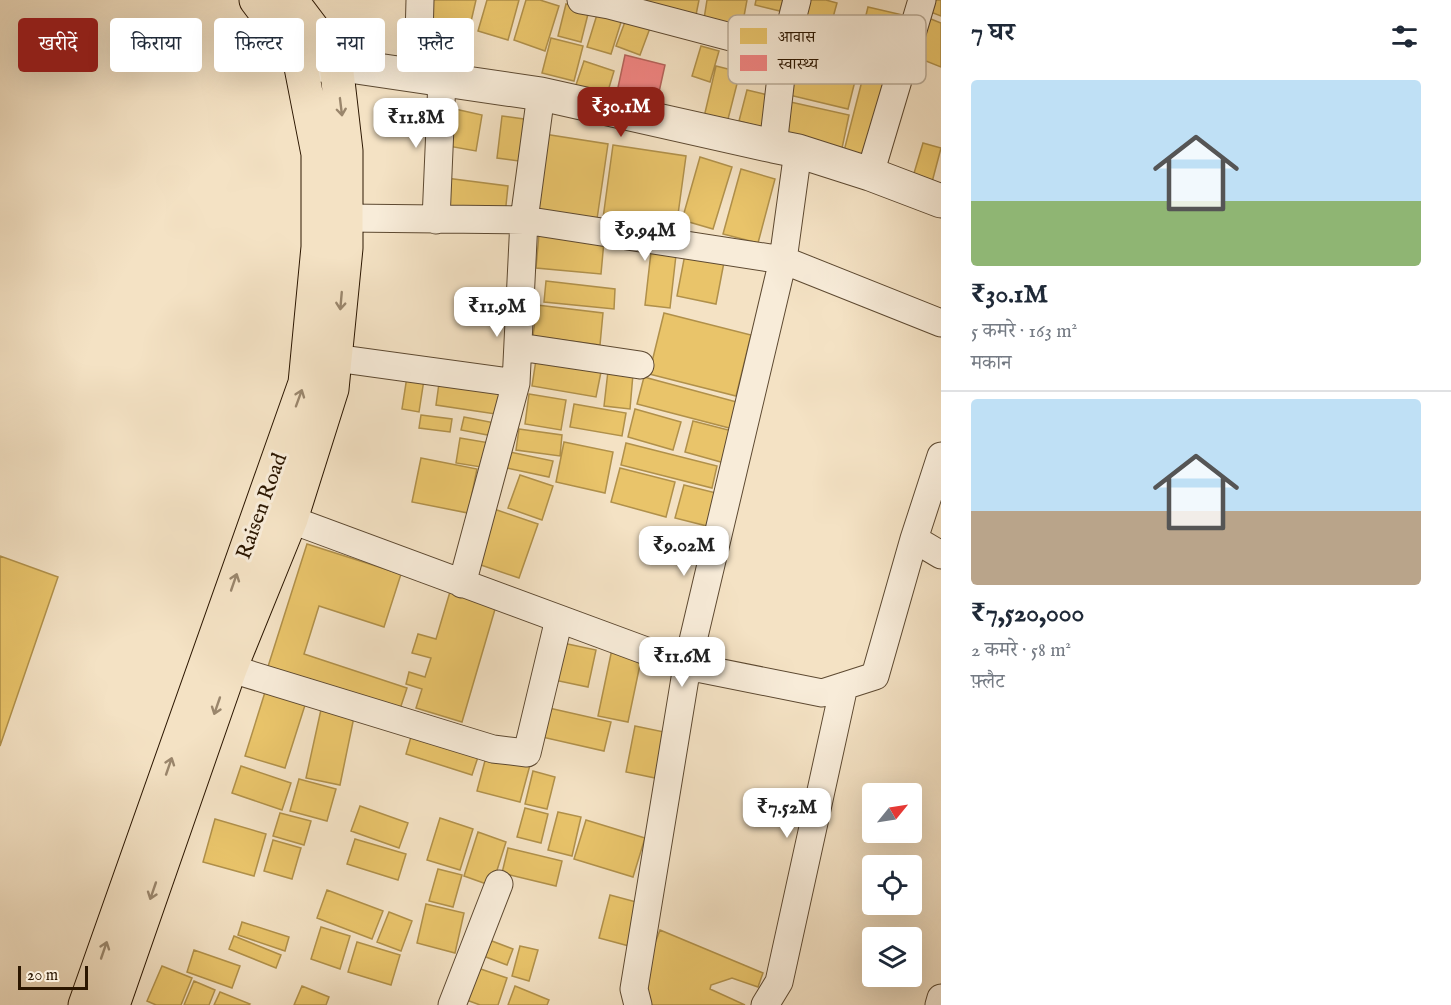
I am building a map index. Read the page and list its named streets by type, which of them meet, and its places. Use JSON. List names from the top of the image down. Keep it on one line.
{"streets":{"main road":["Raisen Road"]},"legend":["आवास","स्वास्थ्य"],"scale_bar":"20 m","north":"top right","page":{"heading":"7 घर","chip":["खरीदें","किराया","फ़िल्टर","नया","फ़्लैट"],"list":[{"name":"₹30.1M","note":"5 कमरे · 163 m² · मकान"},{"name":"₹7,520,000","note":"2 कमरे · 58 m² · फ़्लैट"}],"price":["₹30.1M","₹11.8M","₹9.94M","₹11.9M","₹9.02M","₹11.6M","₹7.52M"],"scale":"20 m"}}
